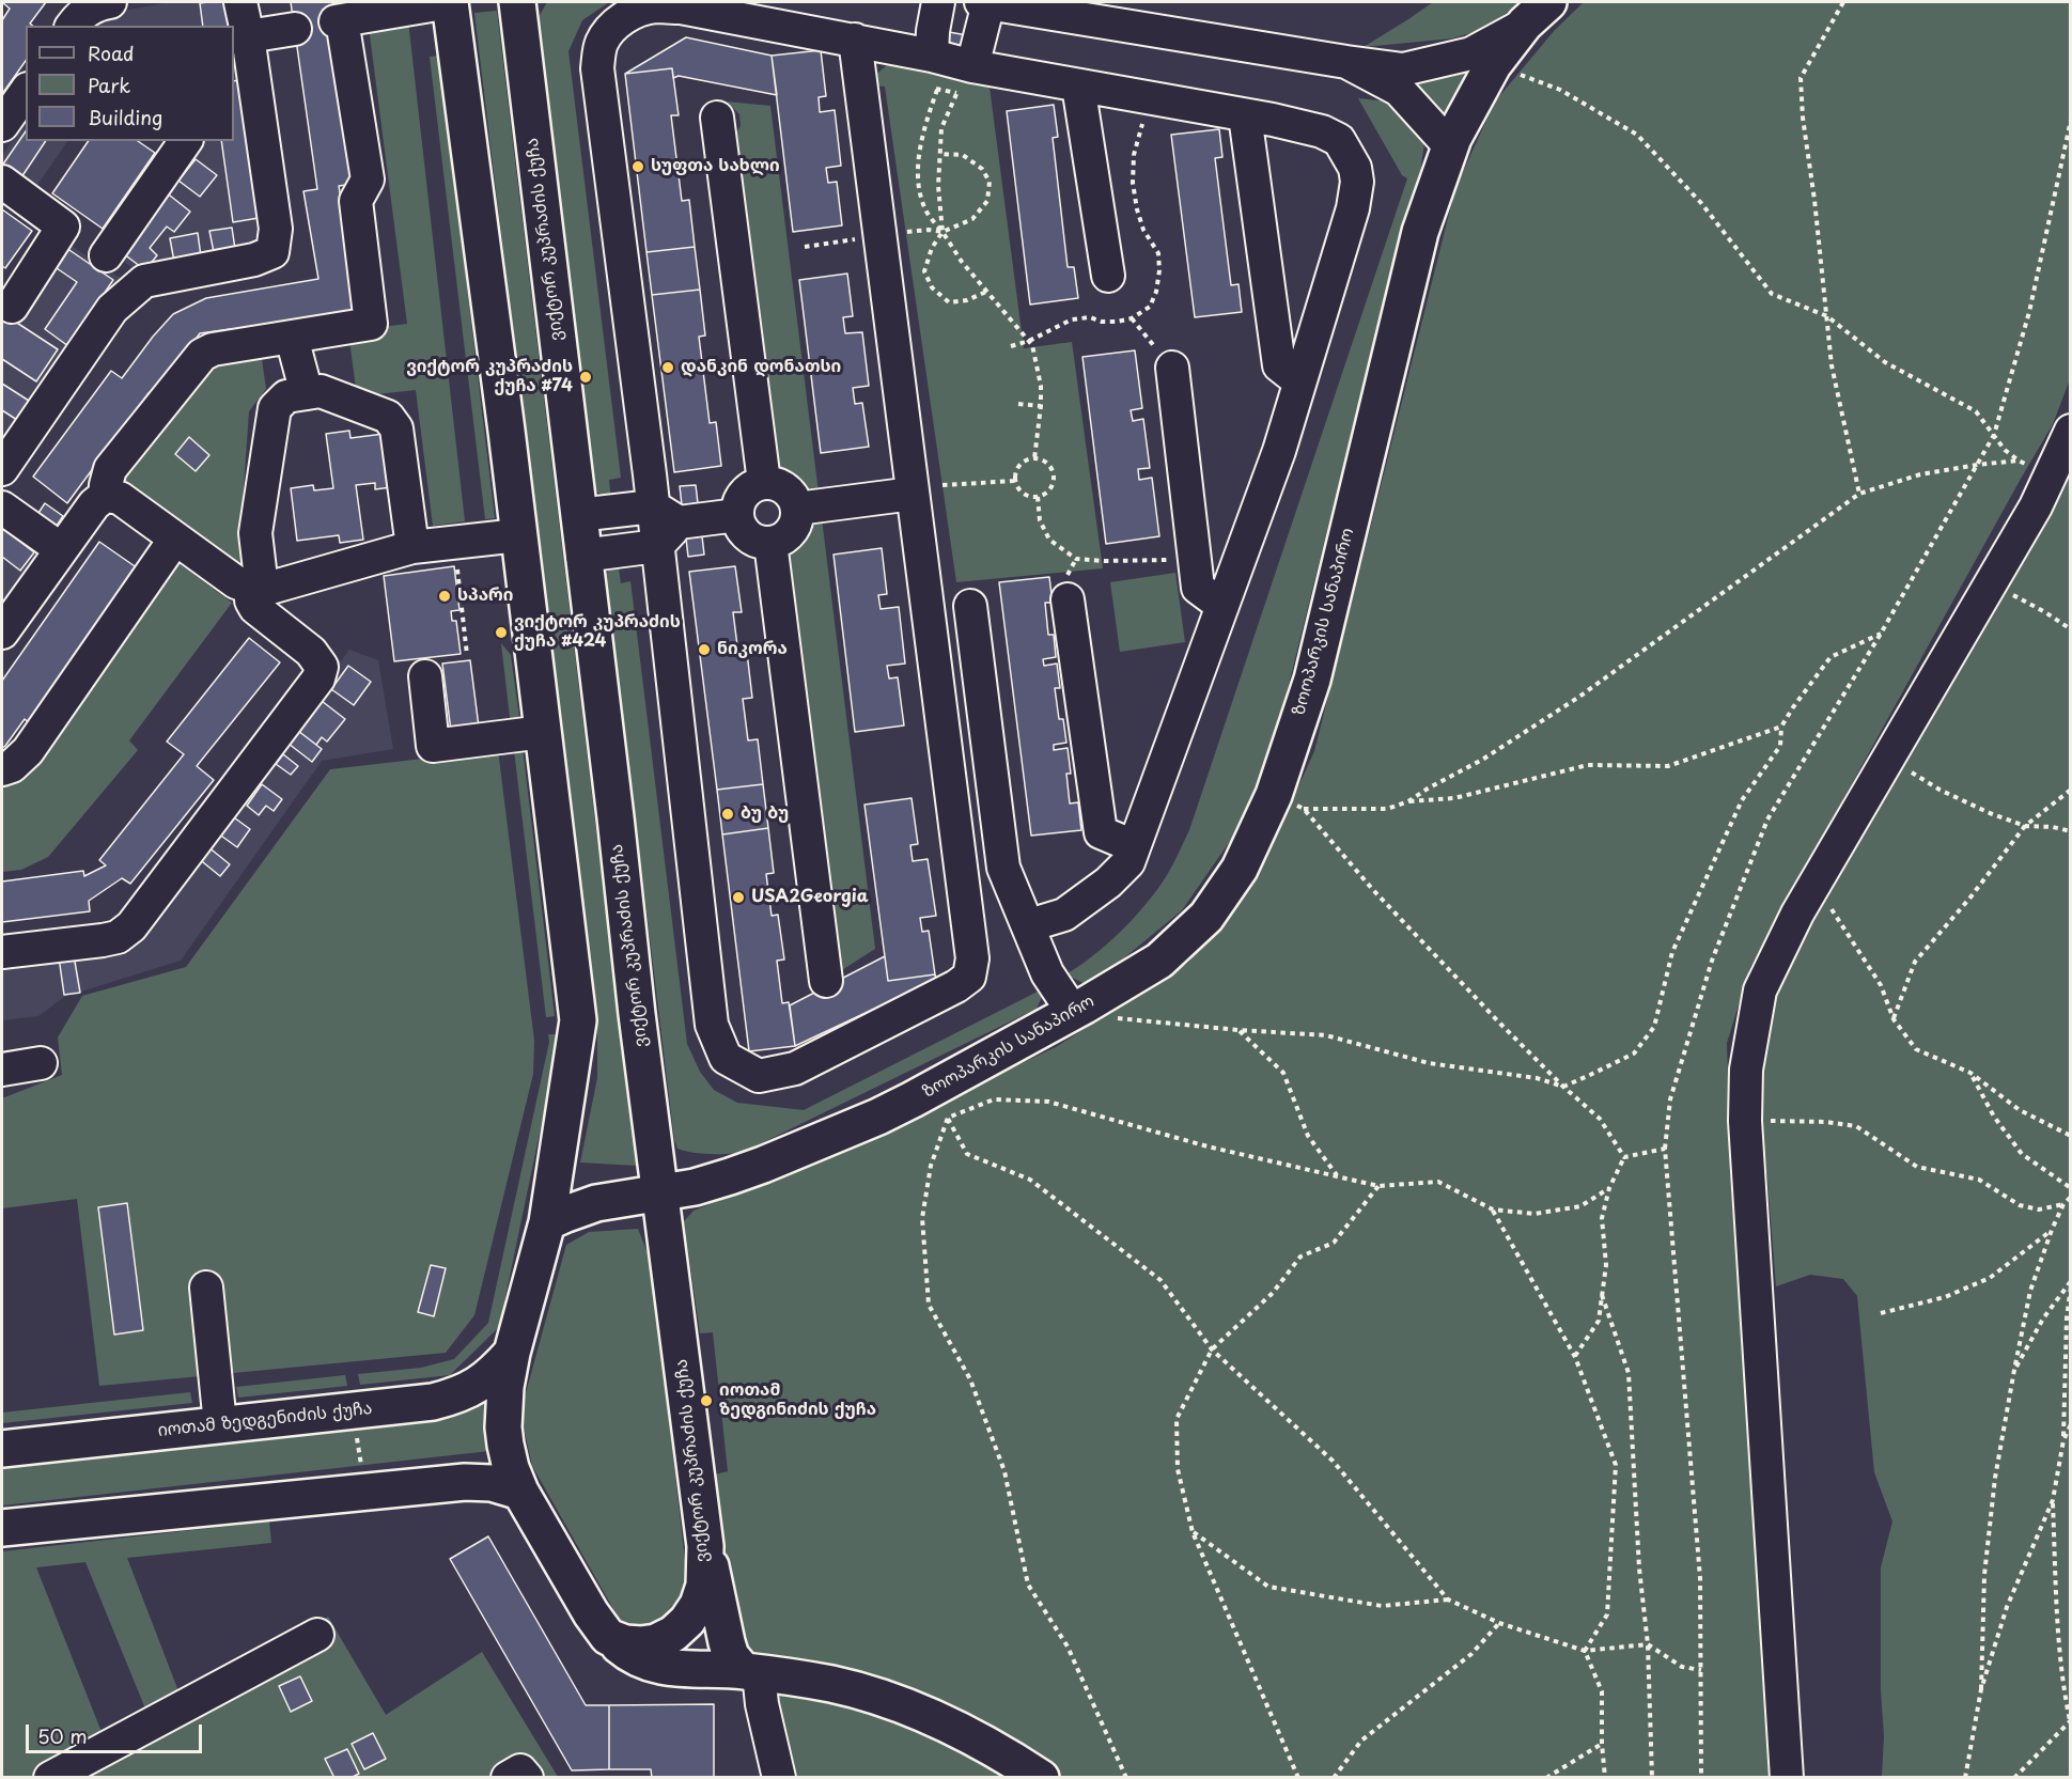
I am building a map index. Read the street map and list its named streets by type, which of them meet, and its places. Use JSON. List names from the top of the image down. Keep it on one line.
{"streets":{"main road":["ვიქტორ კუპრაძის ქუჩა","ზოოპარკის სანაპირო","იოთამ ზედგენიძის ქუჩა"]},"crossings":[["ვიქტორ კუპრაძის ქუჩა","ზოოპარკის სანაპირო"]],"places":["სუფთა სახლი","დანკინ დონათსი","ვიქტორ კუპრაძის ქუჩა #74","სპარი","ვიქტორ კუპრაძის ქუჩა #424","ნიკორა","ბუ ბუ","USA2Georgia","იოთამ ზედგინიძის ქუჩა"],"legend":["Road","Park","Building"],"scale_bar":"50 m"}
